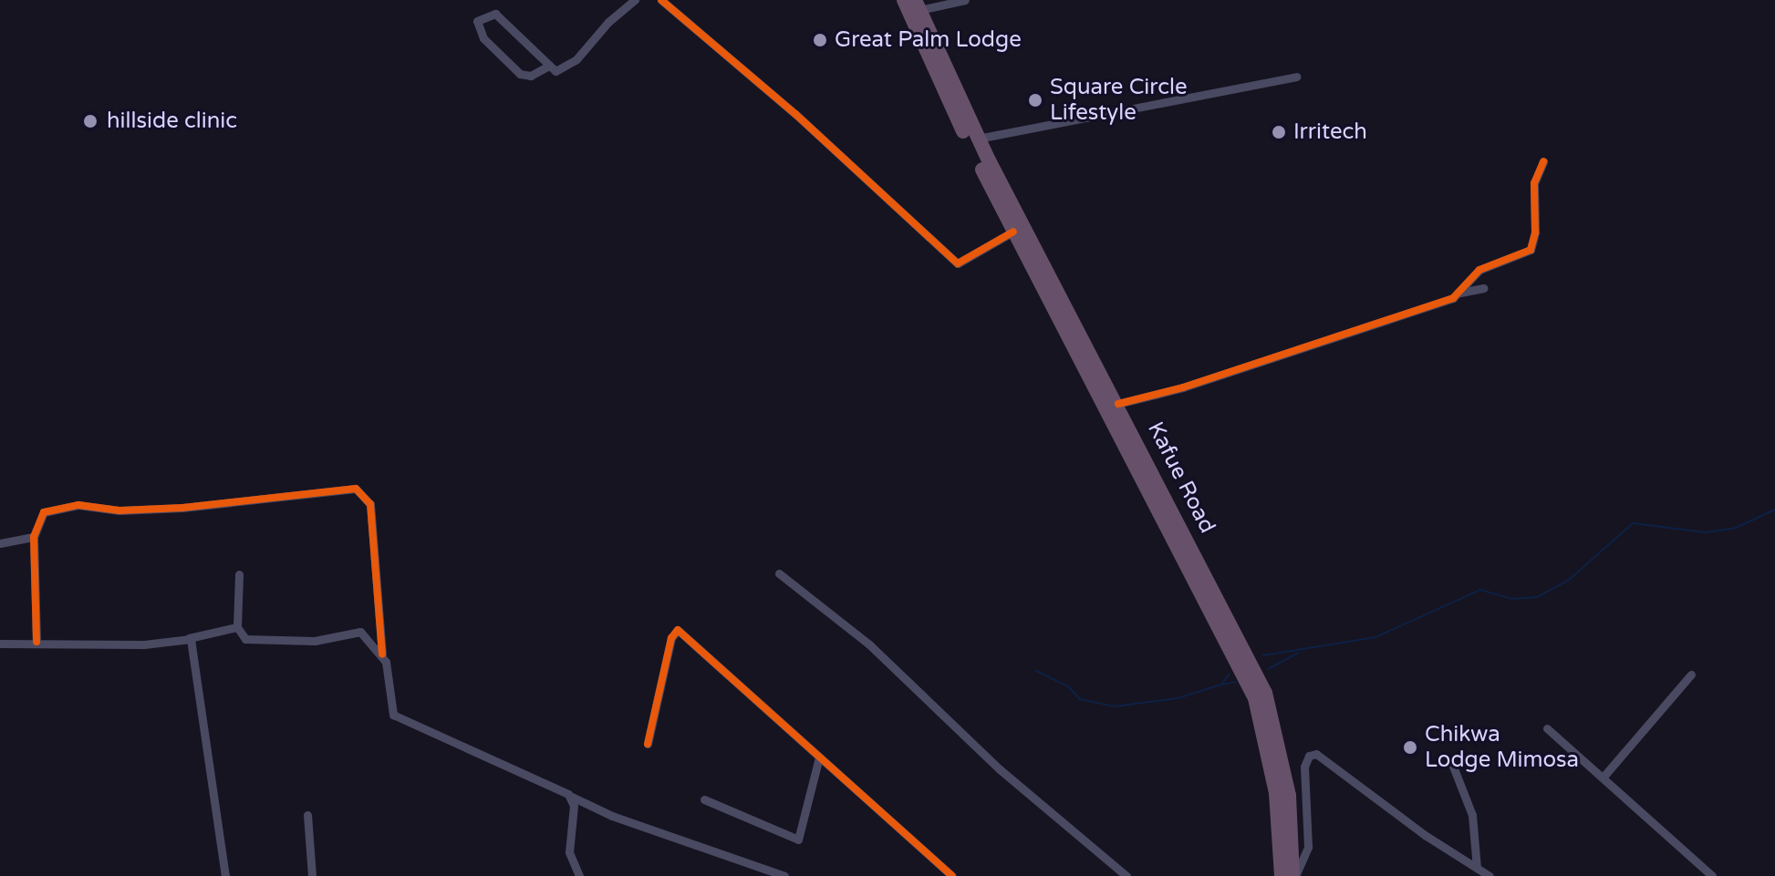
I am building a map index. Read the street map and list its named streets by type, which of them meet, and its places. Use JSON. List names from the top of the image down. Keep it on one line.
{"streets":{"highway":["Kafue Road"]},"places":["Great Palm Lodge","Square Circle Lifestyle","hillside clinic","Irritech","Chikwa Lodge Mimosa"]}
